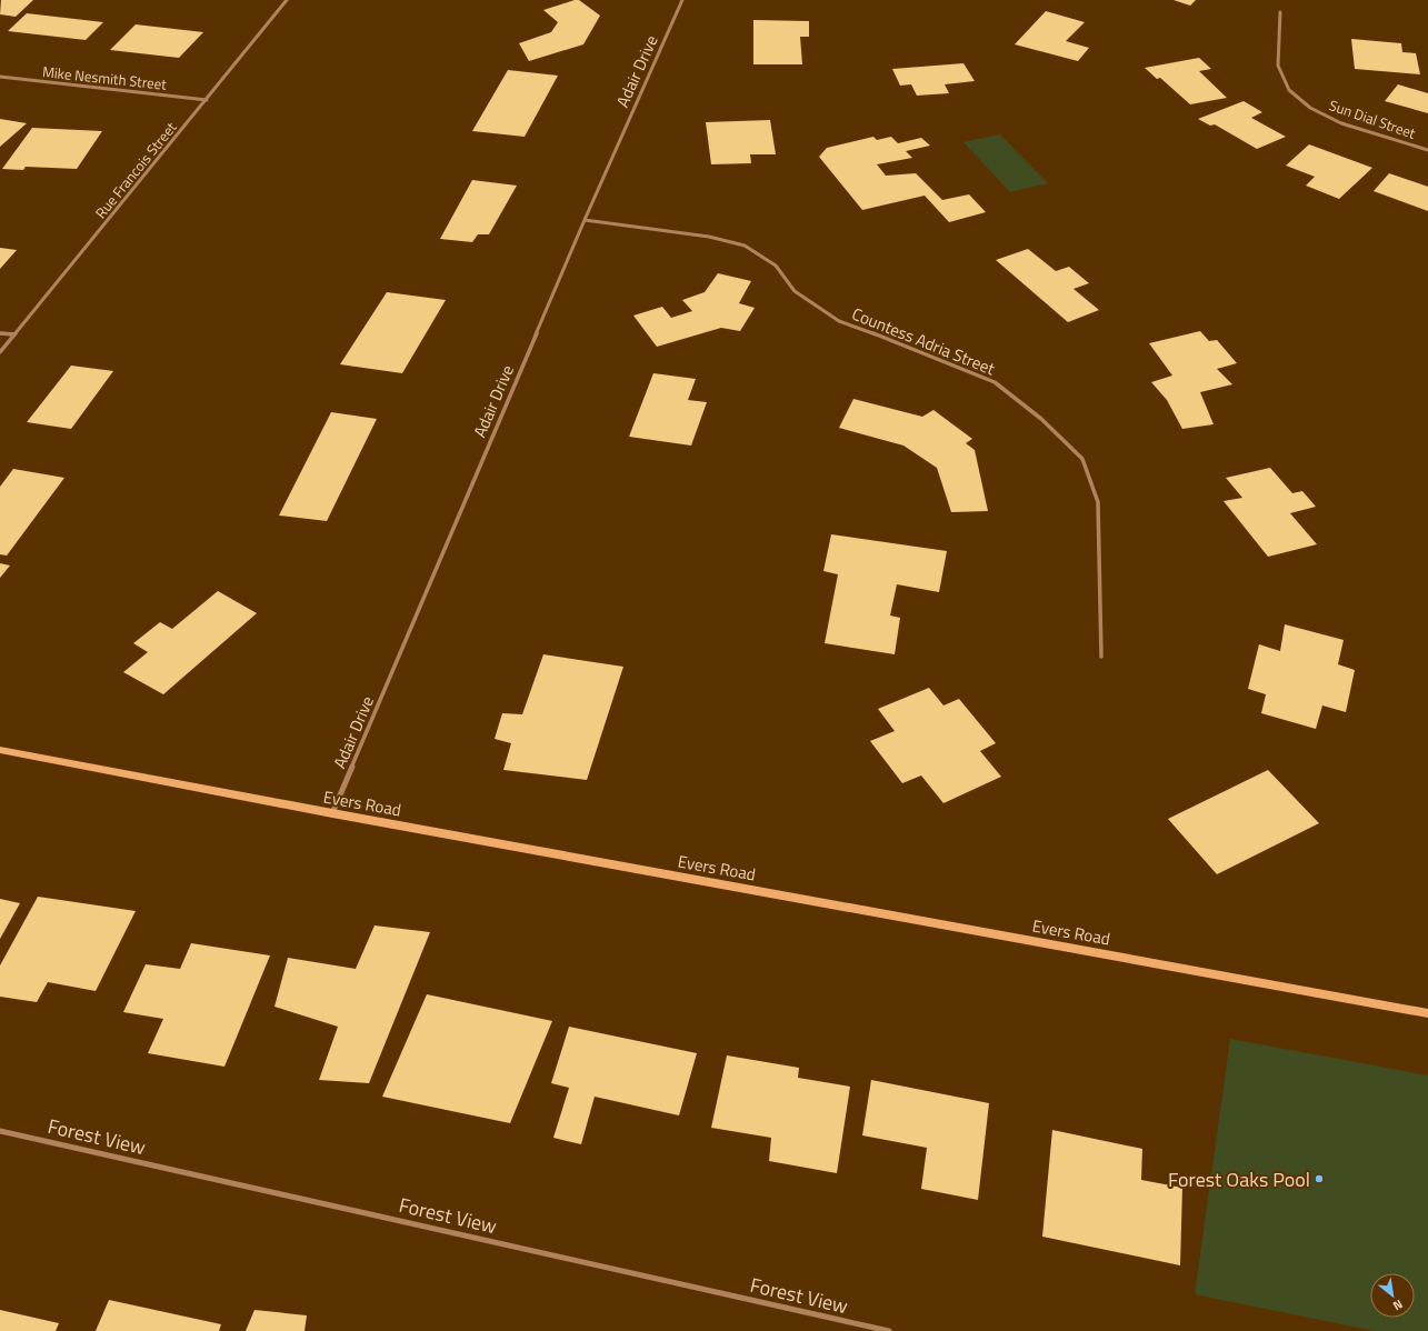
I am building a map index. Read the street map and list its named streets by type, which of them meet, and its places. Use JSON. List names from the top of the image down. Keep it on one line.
{"streets":{"main road":["Evers Road"],"street":["Adair Drive","Mike Nesmith Street","Sun Dial Street","Rue Francois Street","Countess Adria Street","Forest View"]},"crossings":[["Adair Drive","Countess Adria Street"],["Adair Drive","Evers Road"],["Mike Nesmith Street","Rue Francois Street"]],"places":["Forest Oaks Pool"],"north":"bottom right"}
